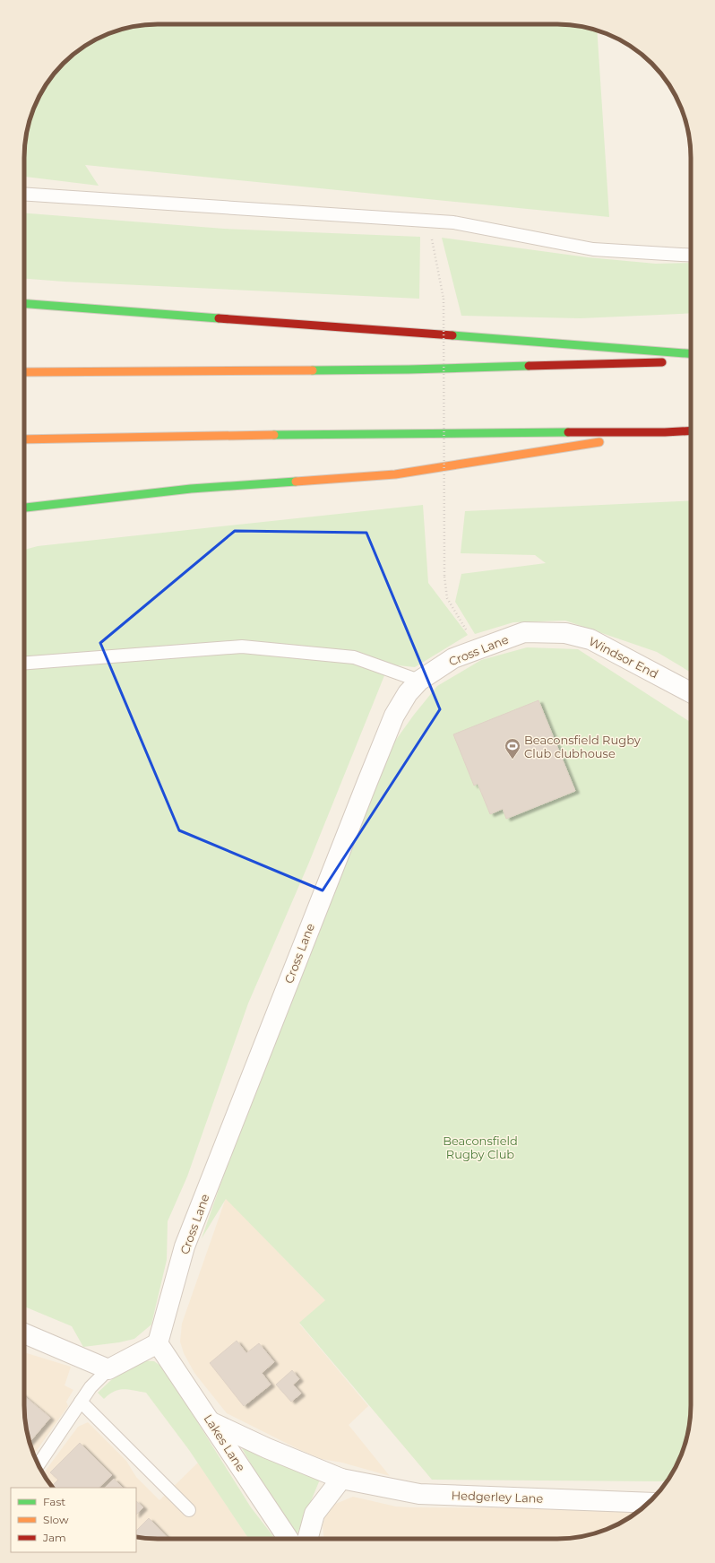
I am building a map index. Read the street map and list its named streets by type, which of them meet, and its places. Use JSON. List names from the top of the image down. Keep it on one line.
{"streets":{"street":["Cross Lane","Windsor End","Lakes Lane","Hedgerley Lane"]},"crossings":[["Cross Lane","Windsor End"],["Cross Lane","Lakes Lane"],["Lakes Lane","Hedgerley Lane"]],"parks":["Beaconsfield Rugby Club"],"places":{"sports":["Beaconsfield Rugby Club clubhouse"]},"legend":["Fast","Slow","Jam"]}
